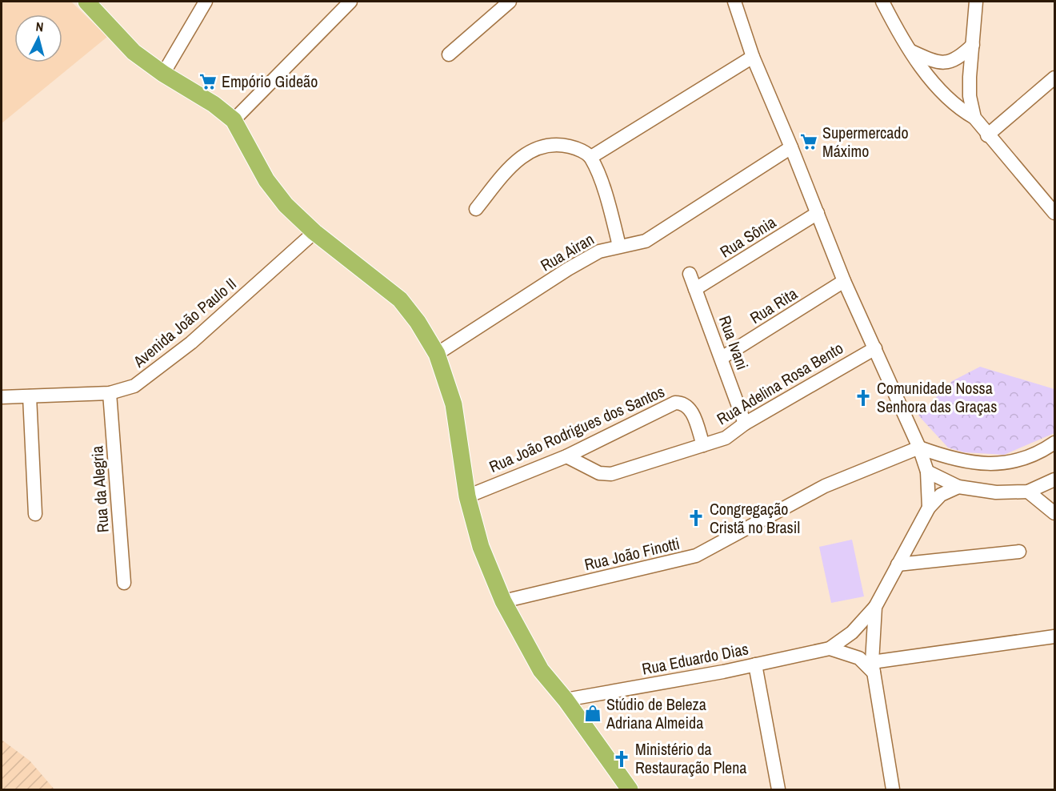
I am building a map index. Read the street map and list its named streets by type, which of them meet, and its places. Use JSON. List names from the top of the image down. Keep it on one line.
{"streets":{"street":["Rua Sônia","Rua Airan","Rua Rita","Avenida João Paulo II","Rua Ivani","Rua Adelina Rosa Bento","Rua João Rodrigues dos Santos","Rua da Alegria","Rua João Finotti","Rua Eduardo Dias"]},"crossings":[["Rua Sônia","Rua Ivani"],["Rua Rita","Rua Ivani"],["Avenida João Paulo II","Rua da Alegria"],["Rua Ivani","Rua Adelina Rosa Bento"],["Rua Adelina Rosa Bento","Rua João Rodrigues dos Santos"]],"places":{"supermarket":["Empório Gideão","Supermercado Máximo"],"church":["Comunidade Nossa Senhora das Graças","Congregação Cristã no Brasil","Ministério da Restauração Plena"],"shop":["Stúdio de Beleza Adriana Almeida"]},"north":"top"}
